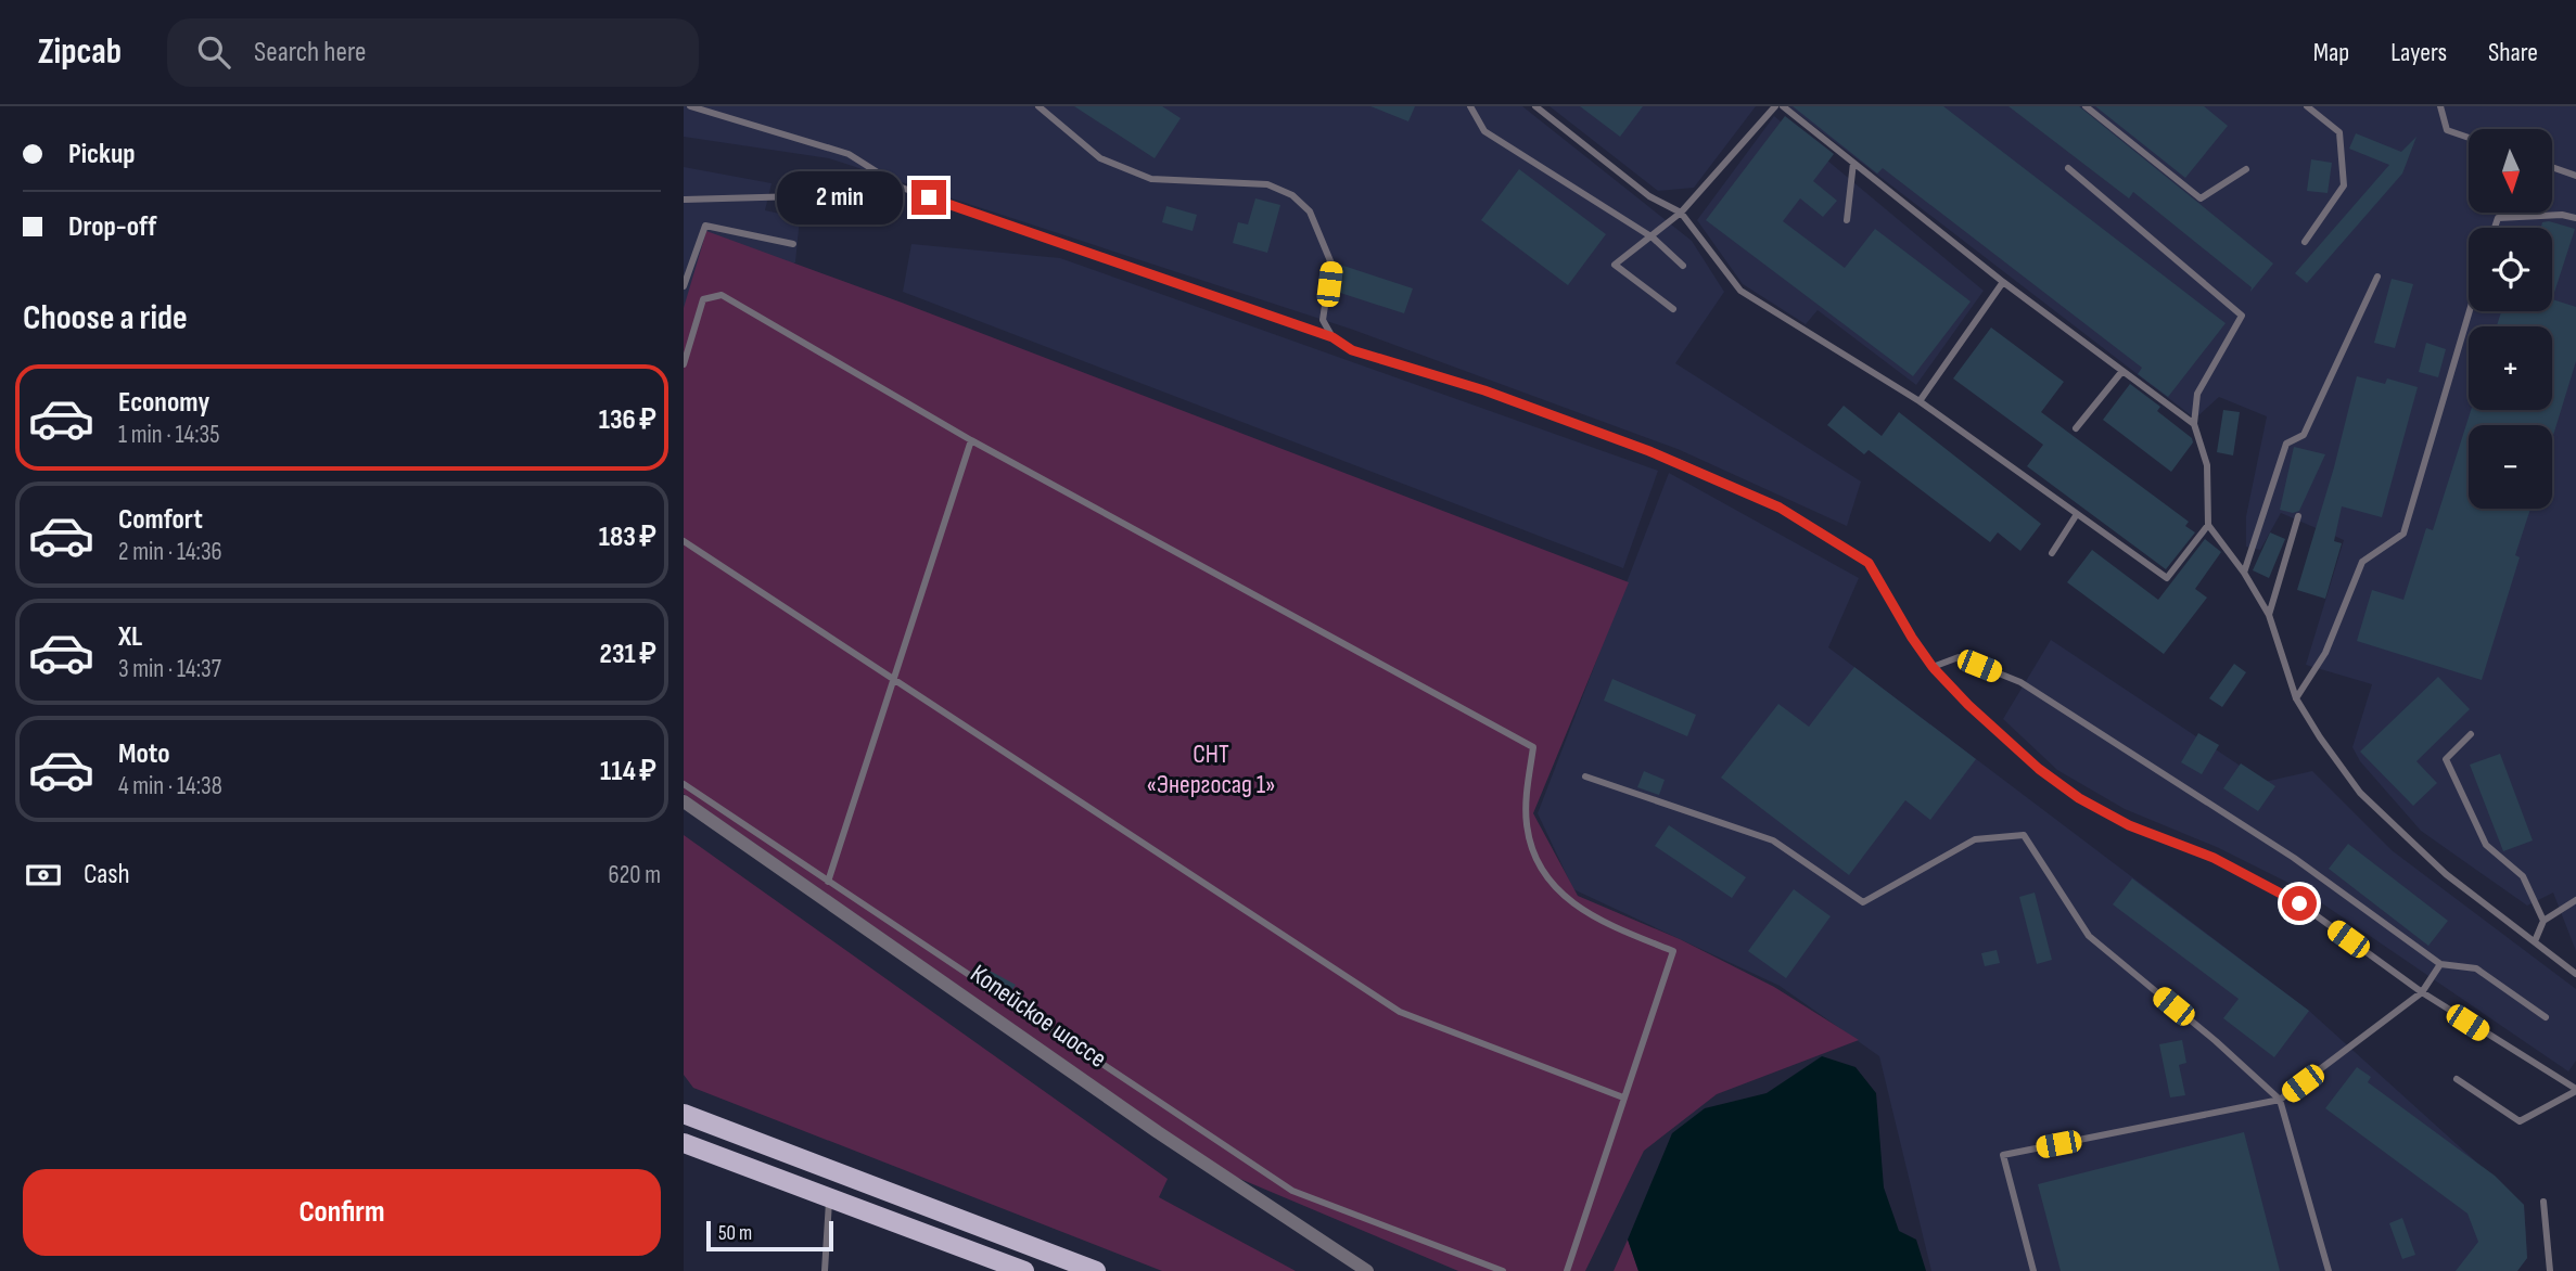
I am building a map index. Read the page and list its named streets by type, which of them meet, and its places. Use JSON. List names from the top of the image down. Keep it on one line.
{"streets":{"street":["Копейское шоссе"]},"parks":["СНТ «Энергосад 1»"],"scale_bar":"50 m","north":"bottom","page":{"header":"Zipcab","search":"Search here","nav":["Map","Layers","Share"],"banner":["Pickup","Drop-off"],"map_buttons":["+","−"],"bubble":"2 min","heading":"Choose a ride","list":[{"name":"Economy","note":"1 min · 14:35","value":"136 ₽"},{"name":"Comfort","note":"2 min · 14:36","value":"183 ₽"},{"name":"XL","note":"3 min · 14:37","value":"231 ₽"},{"name":"Moto","note":"4 min · 14:38","value":"114 ₽"}],"pay":["Cash","620 m"],"buttons":"Confirm","scale":"50 m"}}
